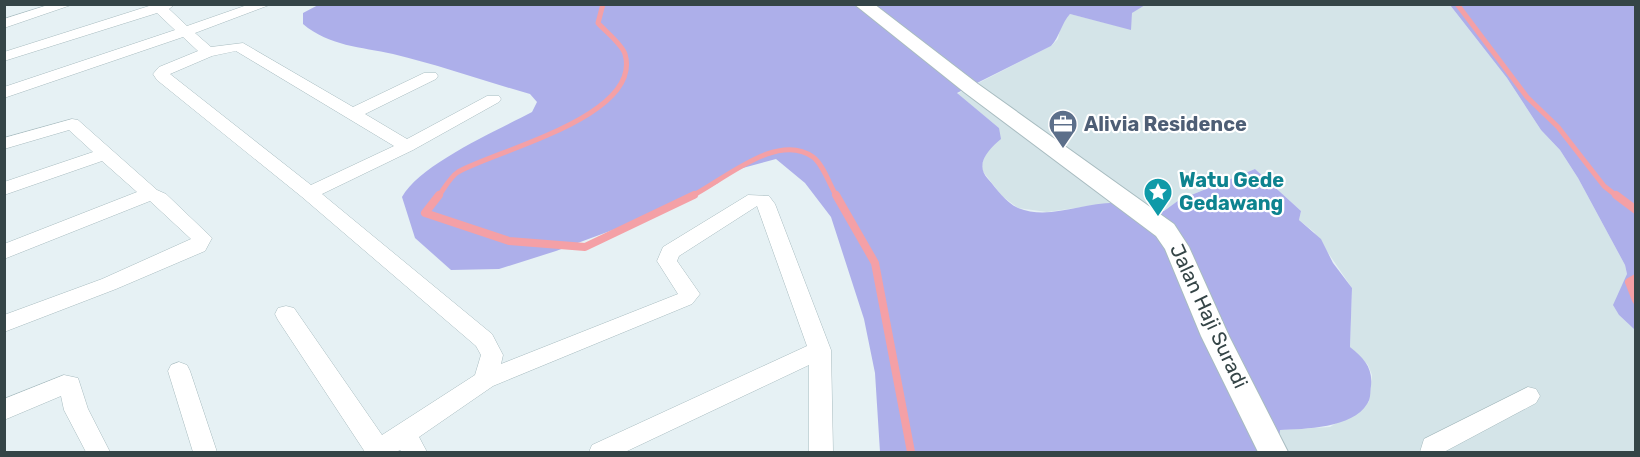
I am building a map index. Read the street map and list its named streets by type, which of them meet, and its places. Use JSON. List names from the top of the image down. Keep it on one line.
{"streets":{"street":["Jalan Haji Suradi"]},"places":{"office":["Alivia Residence"],"place":["Watu Gede Gedawang"]}}
